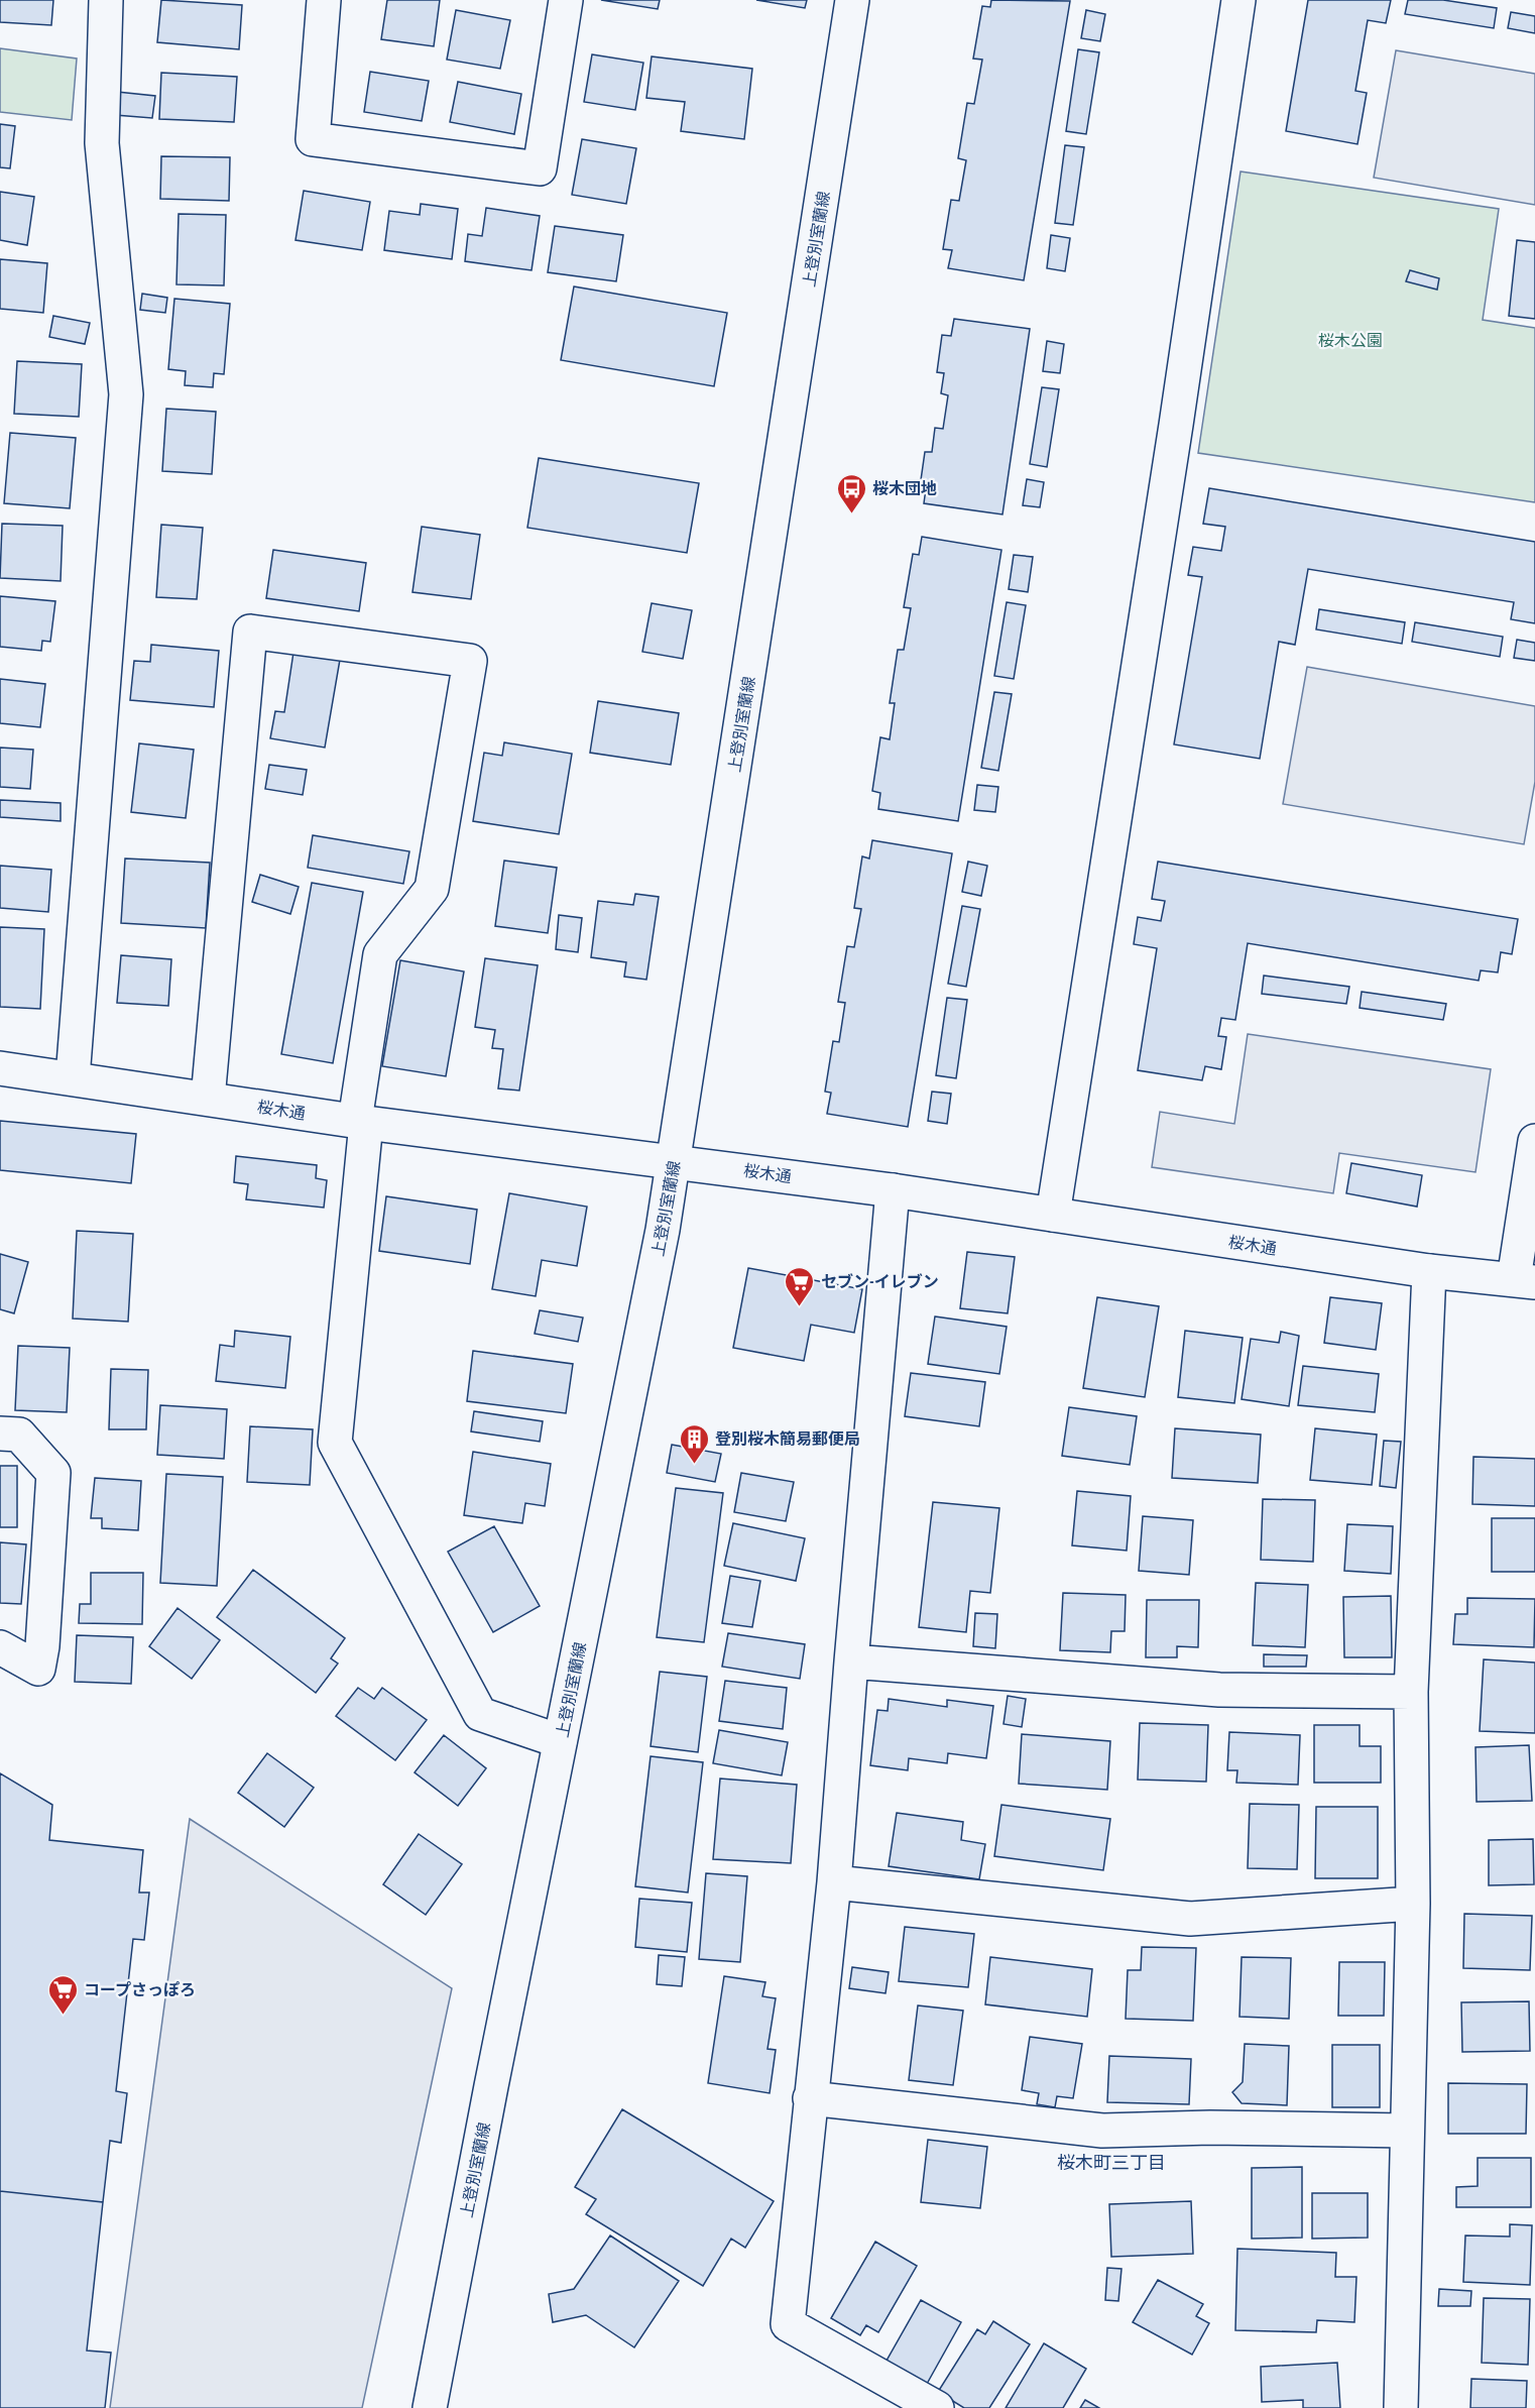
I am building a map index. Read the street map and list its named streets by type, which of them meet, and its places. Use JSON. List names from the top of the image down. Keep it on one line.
{"streets":{"street":["上登別室蘭線","桜木通"]},"crossings":[["上登別室蘭線","桜木通"]],"districts":["桜木町三丁目"],"parks":["桜木公園"],"places":{"bus stop":["桜木団地"],"supermarket":["セブン-イレブン","コープさっぽろ"],"building":["登別桜木簡易郵便局"]}}
